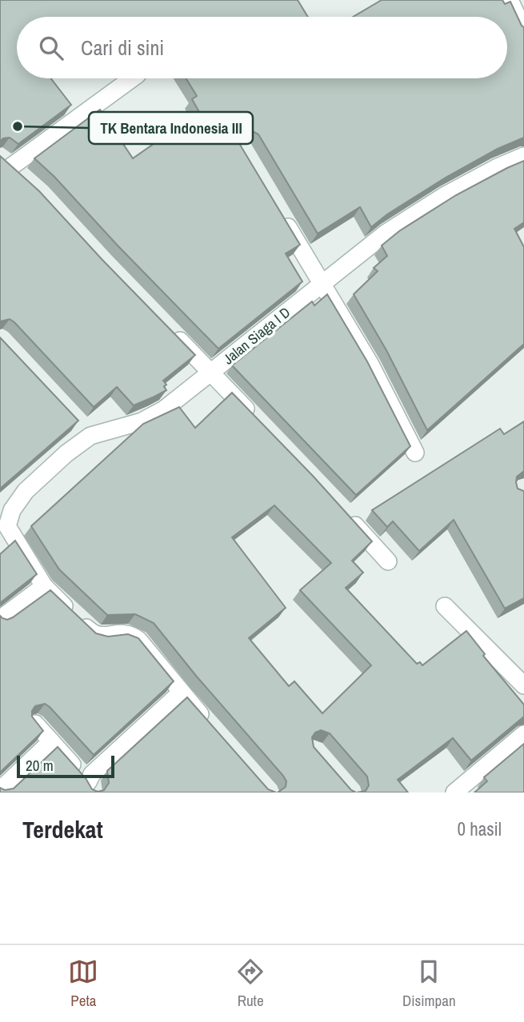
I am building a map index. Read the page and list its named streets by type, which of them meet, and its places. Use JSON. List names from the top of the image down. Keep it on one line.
{"streets":{"street":["Jalan Siaga I D"]},"places":["TK Bentara Indonesia III"],"scale_bar":"20 m","page":{"search":"Cari di sini","scale":"20 m","heading":["Terdekat","0 hasil"],"nav":["Peta","Rute","Disimpan"]}}
